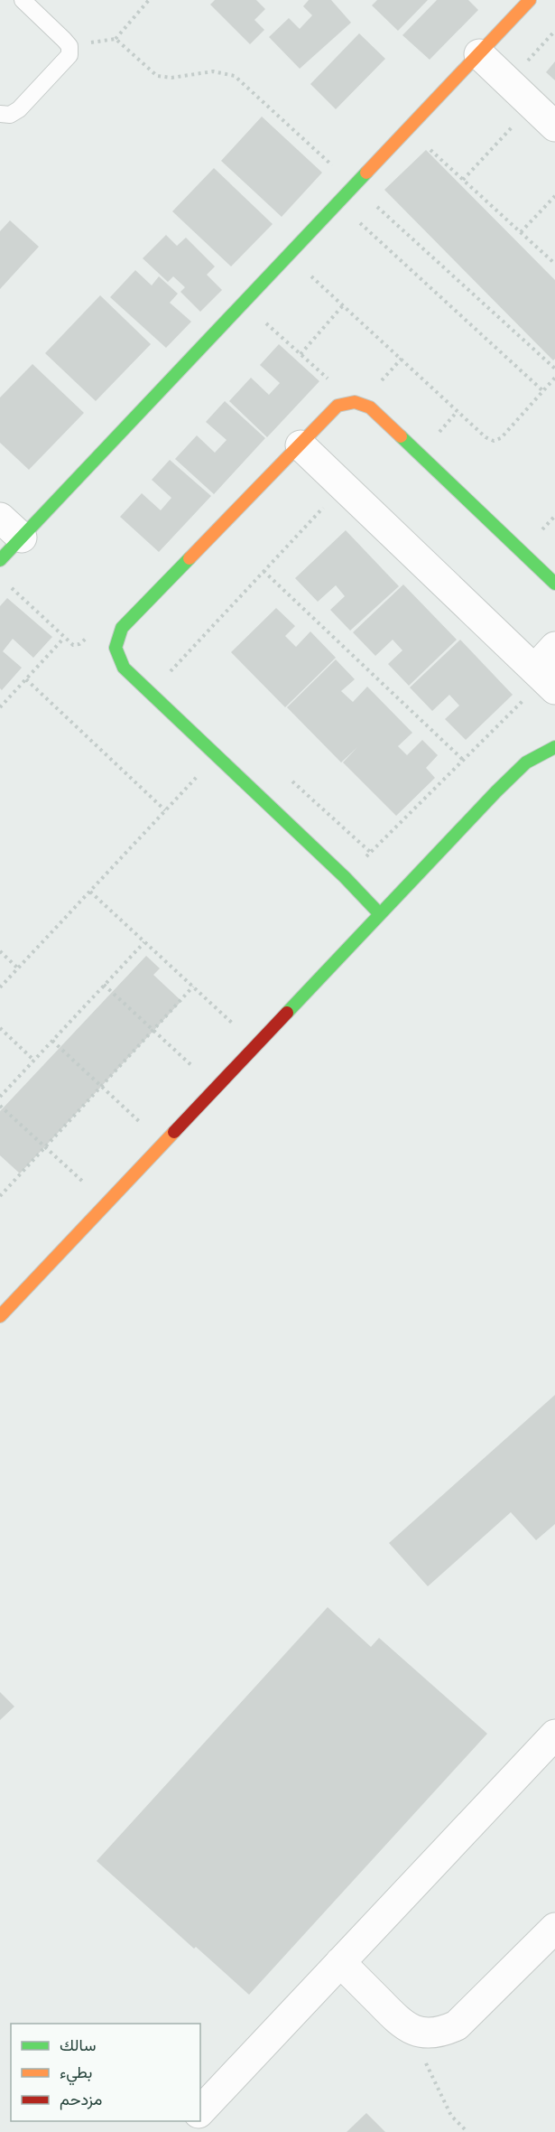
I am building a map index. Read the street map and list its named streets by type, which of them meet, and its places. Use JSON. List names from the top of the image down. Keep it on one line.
{"legend":["سالك","بطيء","مزدحم"]}
